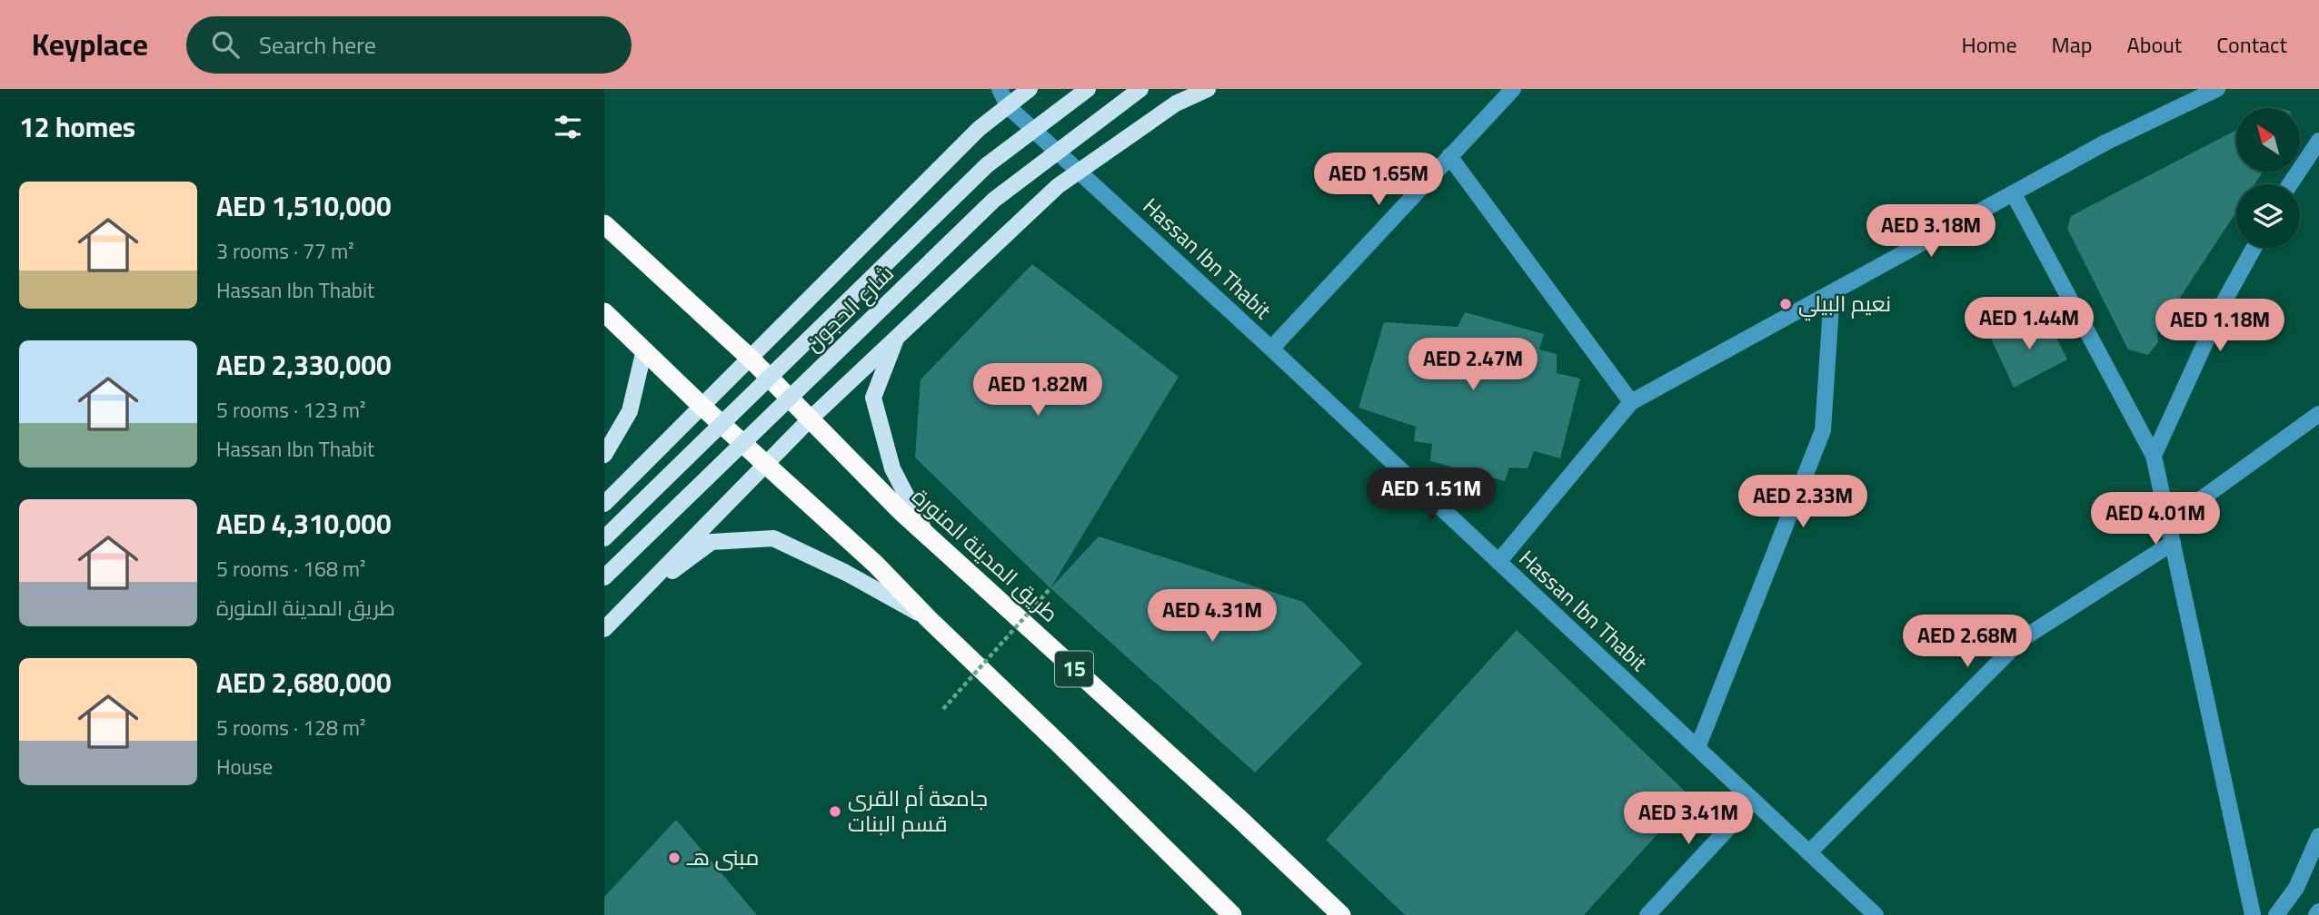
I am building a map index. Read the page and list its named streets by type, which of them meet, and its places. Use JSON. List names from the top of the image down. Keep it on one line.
{"streets":{"highway":["طريق المدينة المنورة","15"],"main road":["شارع الحجون"],"street":["Hassan Ibn Thabit"]},"places":["نعيم البيلي","جامعة أم القرى قسم البنات","مبنى هـ"],"north":"top left","page":{"header":"Keyplace","search":"Search here","nav":["Home","Map","About","Contact"],"heading":"12 homes","price":["AED 1.65M","AED 3.18M","AED 1.44M","AED 1.18M","AED 2.47M","AED 1.82M","AED 1.51M","AED 2.33M","AED 4.01M","AED 4.31M","AED 2.68M","AED 3.41M"],"list":[{"name":"AED 1,510,000","note":"3 rooms · 77 m² · Hassan Ibn Thabit"},{"name":"AED 2,330,000","note":"5 rooms · 123 m² · Hassan Ibn Thabit"},{"name":"AED 4,310,000","note":"5 rooms · 168 m² · طريق المدينة المنورة"},{"name":"AED 2,680,000","note":"5 rooms · 128 m² · House"}]}}
